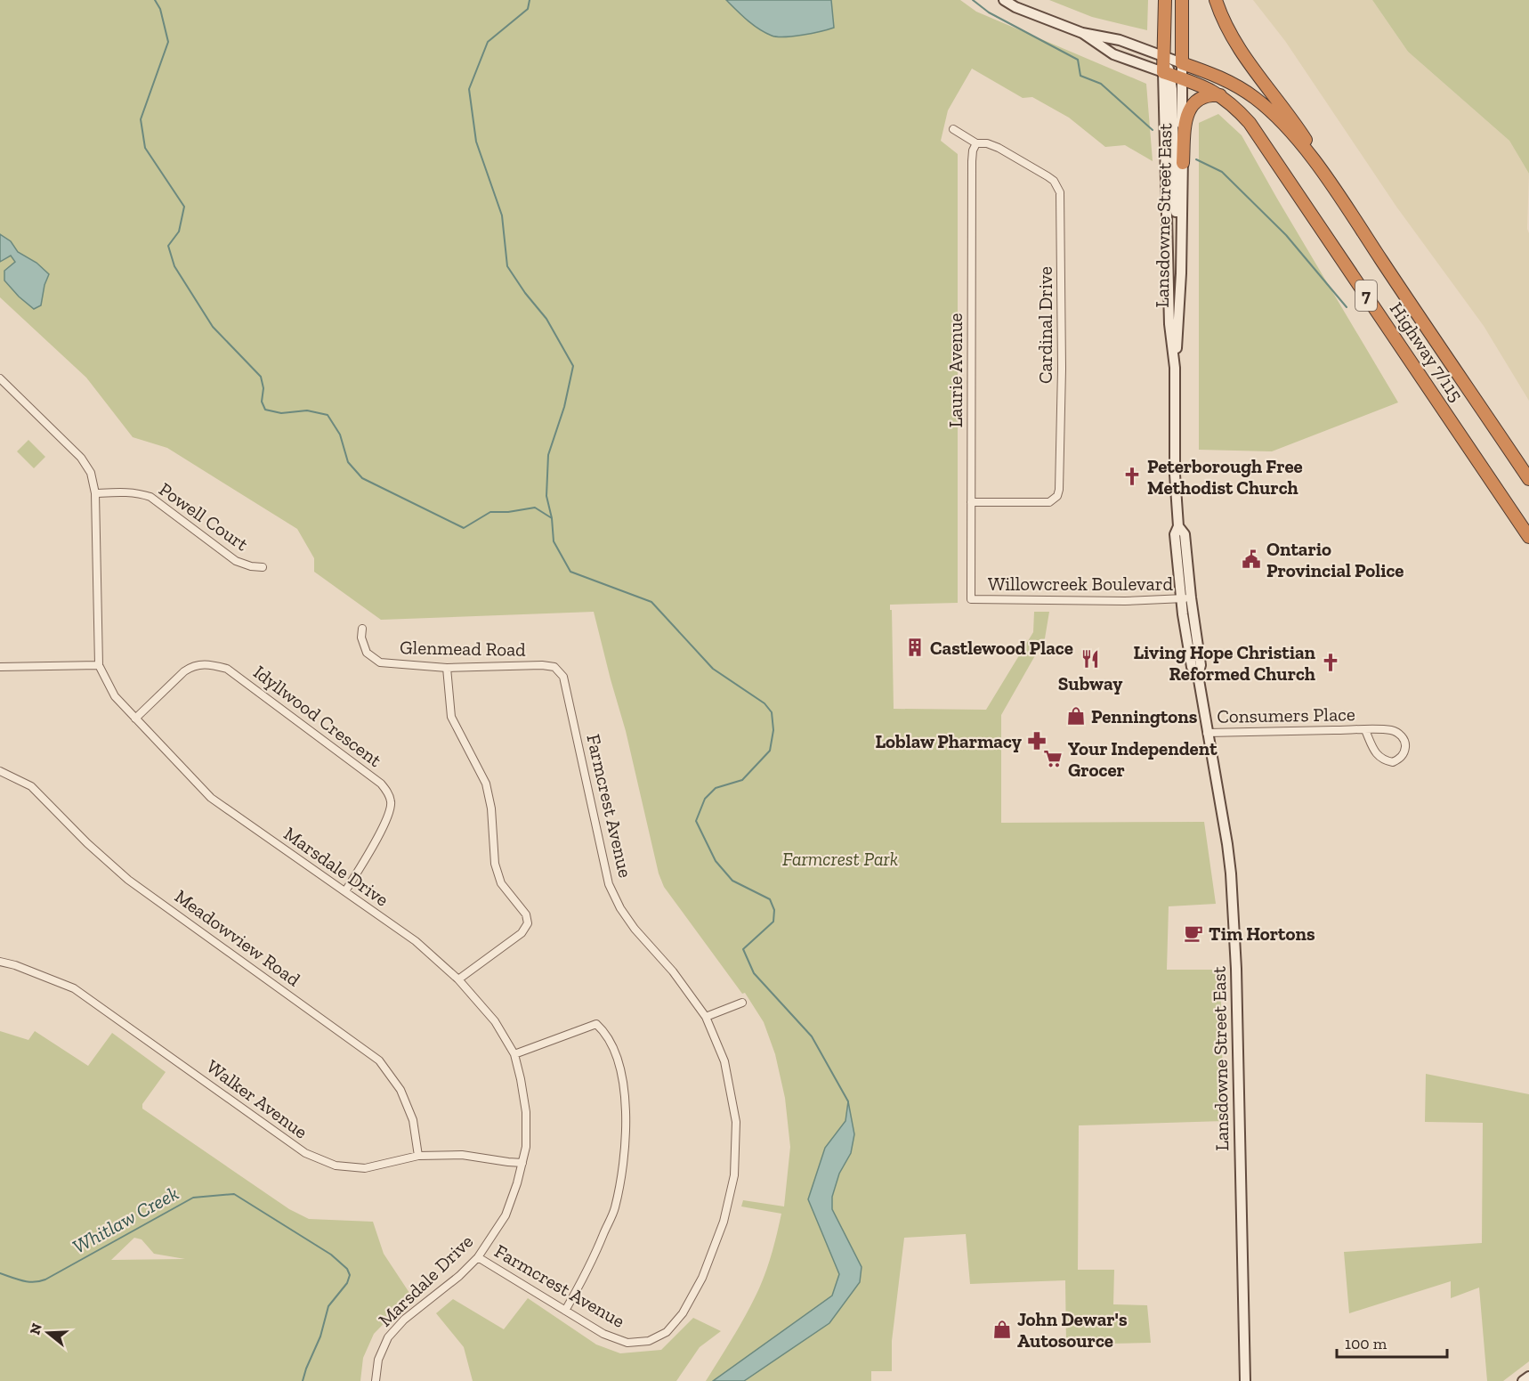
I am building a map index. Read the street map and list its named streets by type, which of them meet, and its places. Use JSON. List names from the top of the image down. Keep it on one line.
{"streets":{"highway":["7","Highway 7/115"],"main road":["Lansdowne Street East"],"street":["Cardinal Drive","Laurie Avenue","Powell Court","Willowcreek Boulevard","Glenmead Road","Consumers Place","Idyllwood Crescent","Farmcrest Avenue","Marsdale Drive","Meadowview Road","Walker Avenue"]},"crossings":[["Lansdowne Street East","Highway 7/115"],["Lansdowne Street East","Willowcreek Boulevard"],["Lansdowne Street East","Consumers Place"],["Cardinal Drive","Laurie Avenue"],["Laurie Avenue","Willowcreek Boulevard"],["Powell Court","Marsdale Drive"],["Glenmead Road","Farmcrest Avenue"],["Idyllwood Crescent","Marsdale Drive"],["Farmcrest Avenue","Marsdale Drive"],["Marsdale Drive","Walker Avenue"],["Meadowview Road","Walker Avenue"]],"water":["Whitlaw Creek"],"parks":["Farmcrest Park"],"places":{"church":["Peterborough Free Methodist Church","Living Hope Christian Reformed Church"],"public building":["Ontario Provincial Police"],"building":["Castlewood Place"],"restaurant":["Subway"],"shop":["Penningtons","John Dewar's Autosource"],"pharmacy":["Loblaw Pharmacy"],"supermarket":["Your Independent Grocer"],"cafe":["Tim Hortons"]},"scale_bar":"100 m","north":"left"}
